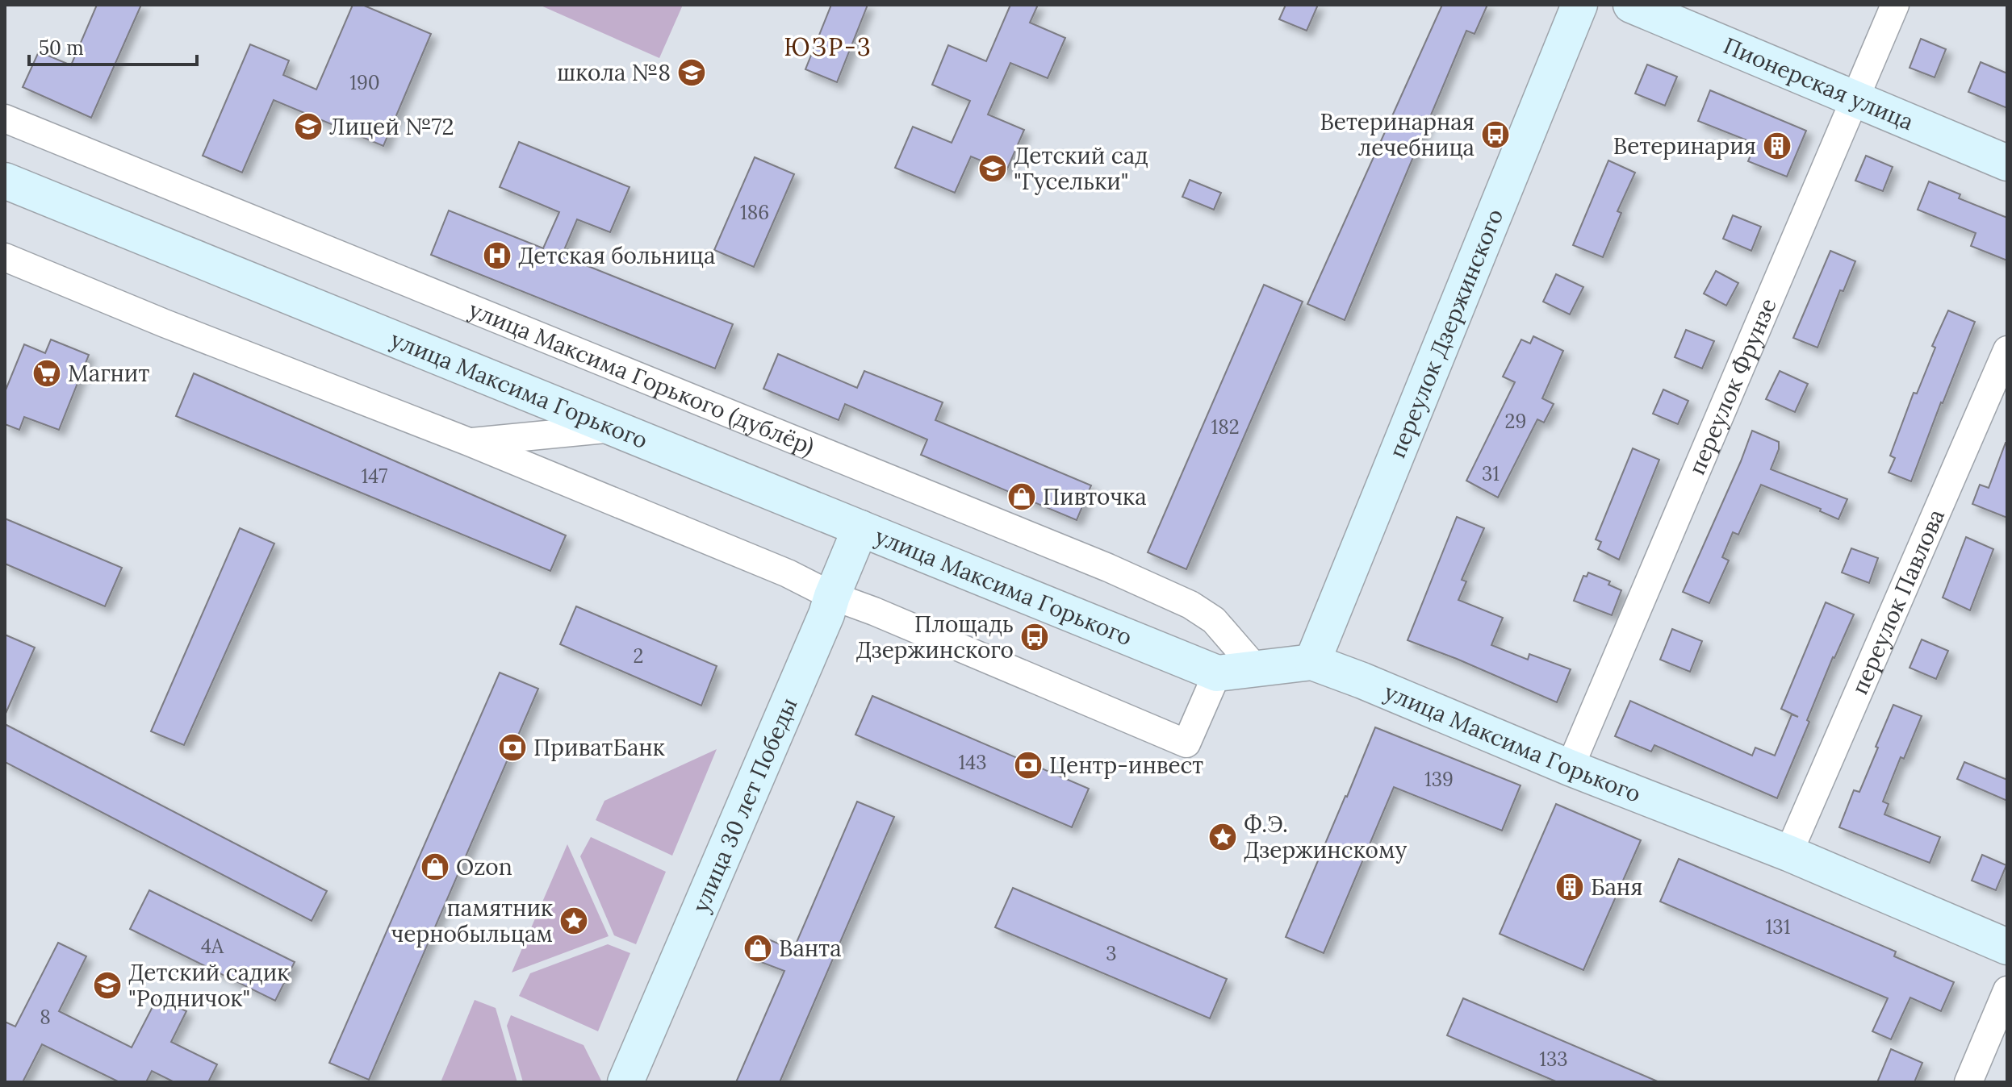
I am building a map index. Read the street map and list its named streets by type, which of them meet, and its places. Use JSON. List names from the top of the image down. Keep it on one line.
{"streets":{"street":["Пионерская улица","переулок Дзержинского","улица Максима Горького (дублёр)","переулок Фрунзе","улица Максима Горького","переулок Павлова","улица 30 лет Победы"]},"crossings":[["Пионерская улица","переулок Фрунзе"],["переулок Дзержинского","улица Максима Горького"],["улица Максима Горького (дублёр)","улица Максима Горького"],["переулок Фрунзе","улица Максима Горького"],["улица Максима Горького","переулок Павлова"],["улица Максима Горького","улица 30 лет Победы"]],"districts":["ЮЗР-3"],"places":{"school or university":["школа №8","Лицей №72","Детский сад \"Гусельки\"","Детский садик \"Родничок\""],"bus stop":["Ветеринарная лечебница","Площадь Дзержинского"],"building":["Ветеринария","Баня"],"hospital":["Детская больница"],"supermarket":["Магнит"],"shop":["Пивточка","Ozon","Ванта"],"bank":["ПриватБанк","Центр-инвест"],"place":["Ф.Э. Дзержинскому","памятник чернобыльцам"]},"house_numbers":["190","186","29","182","31","147","2","143","139","131","4А","3","8","133"],"scale_bar":"50 m"}
